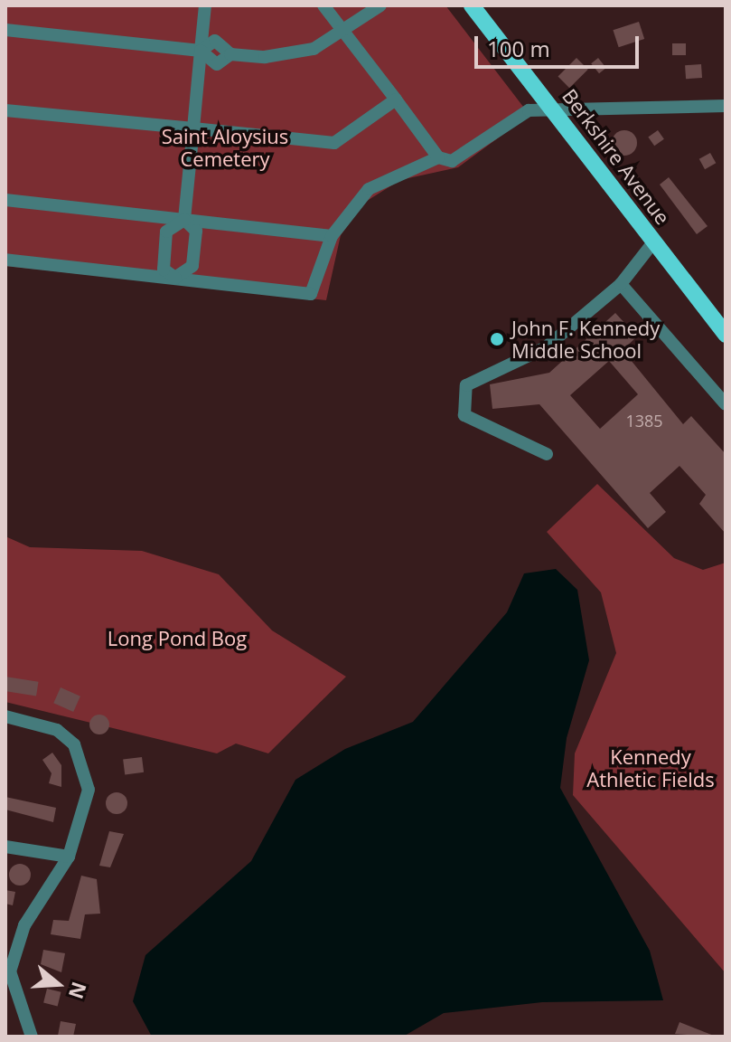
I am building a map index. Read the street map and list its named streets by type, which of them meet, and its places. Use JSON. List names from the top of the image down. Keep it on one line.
{"streets":{"main road":["Berkshire Avenue"]},"parks":["Saint Aloysius Cemetery","Long Pond Bog","Kennedy Athletic Fields"],"places":["John F. Kennedy Middle School"],"house_numbers":["1385"],"scale_bar":"100 m","north":"right"}
